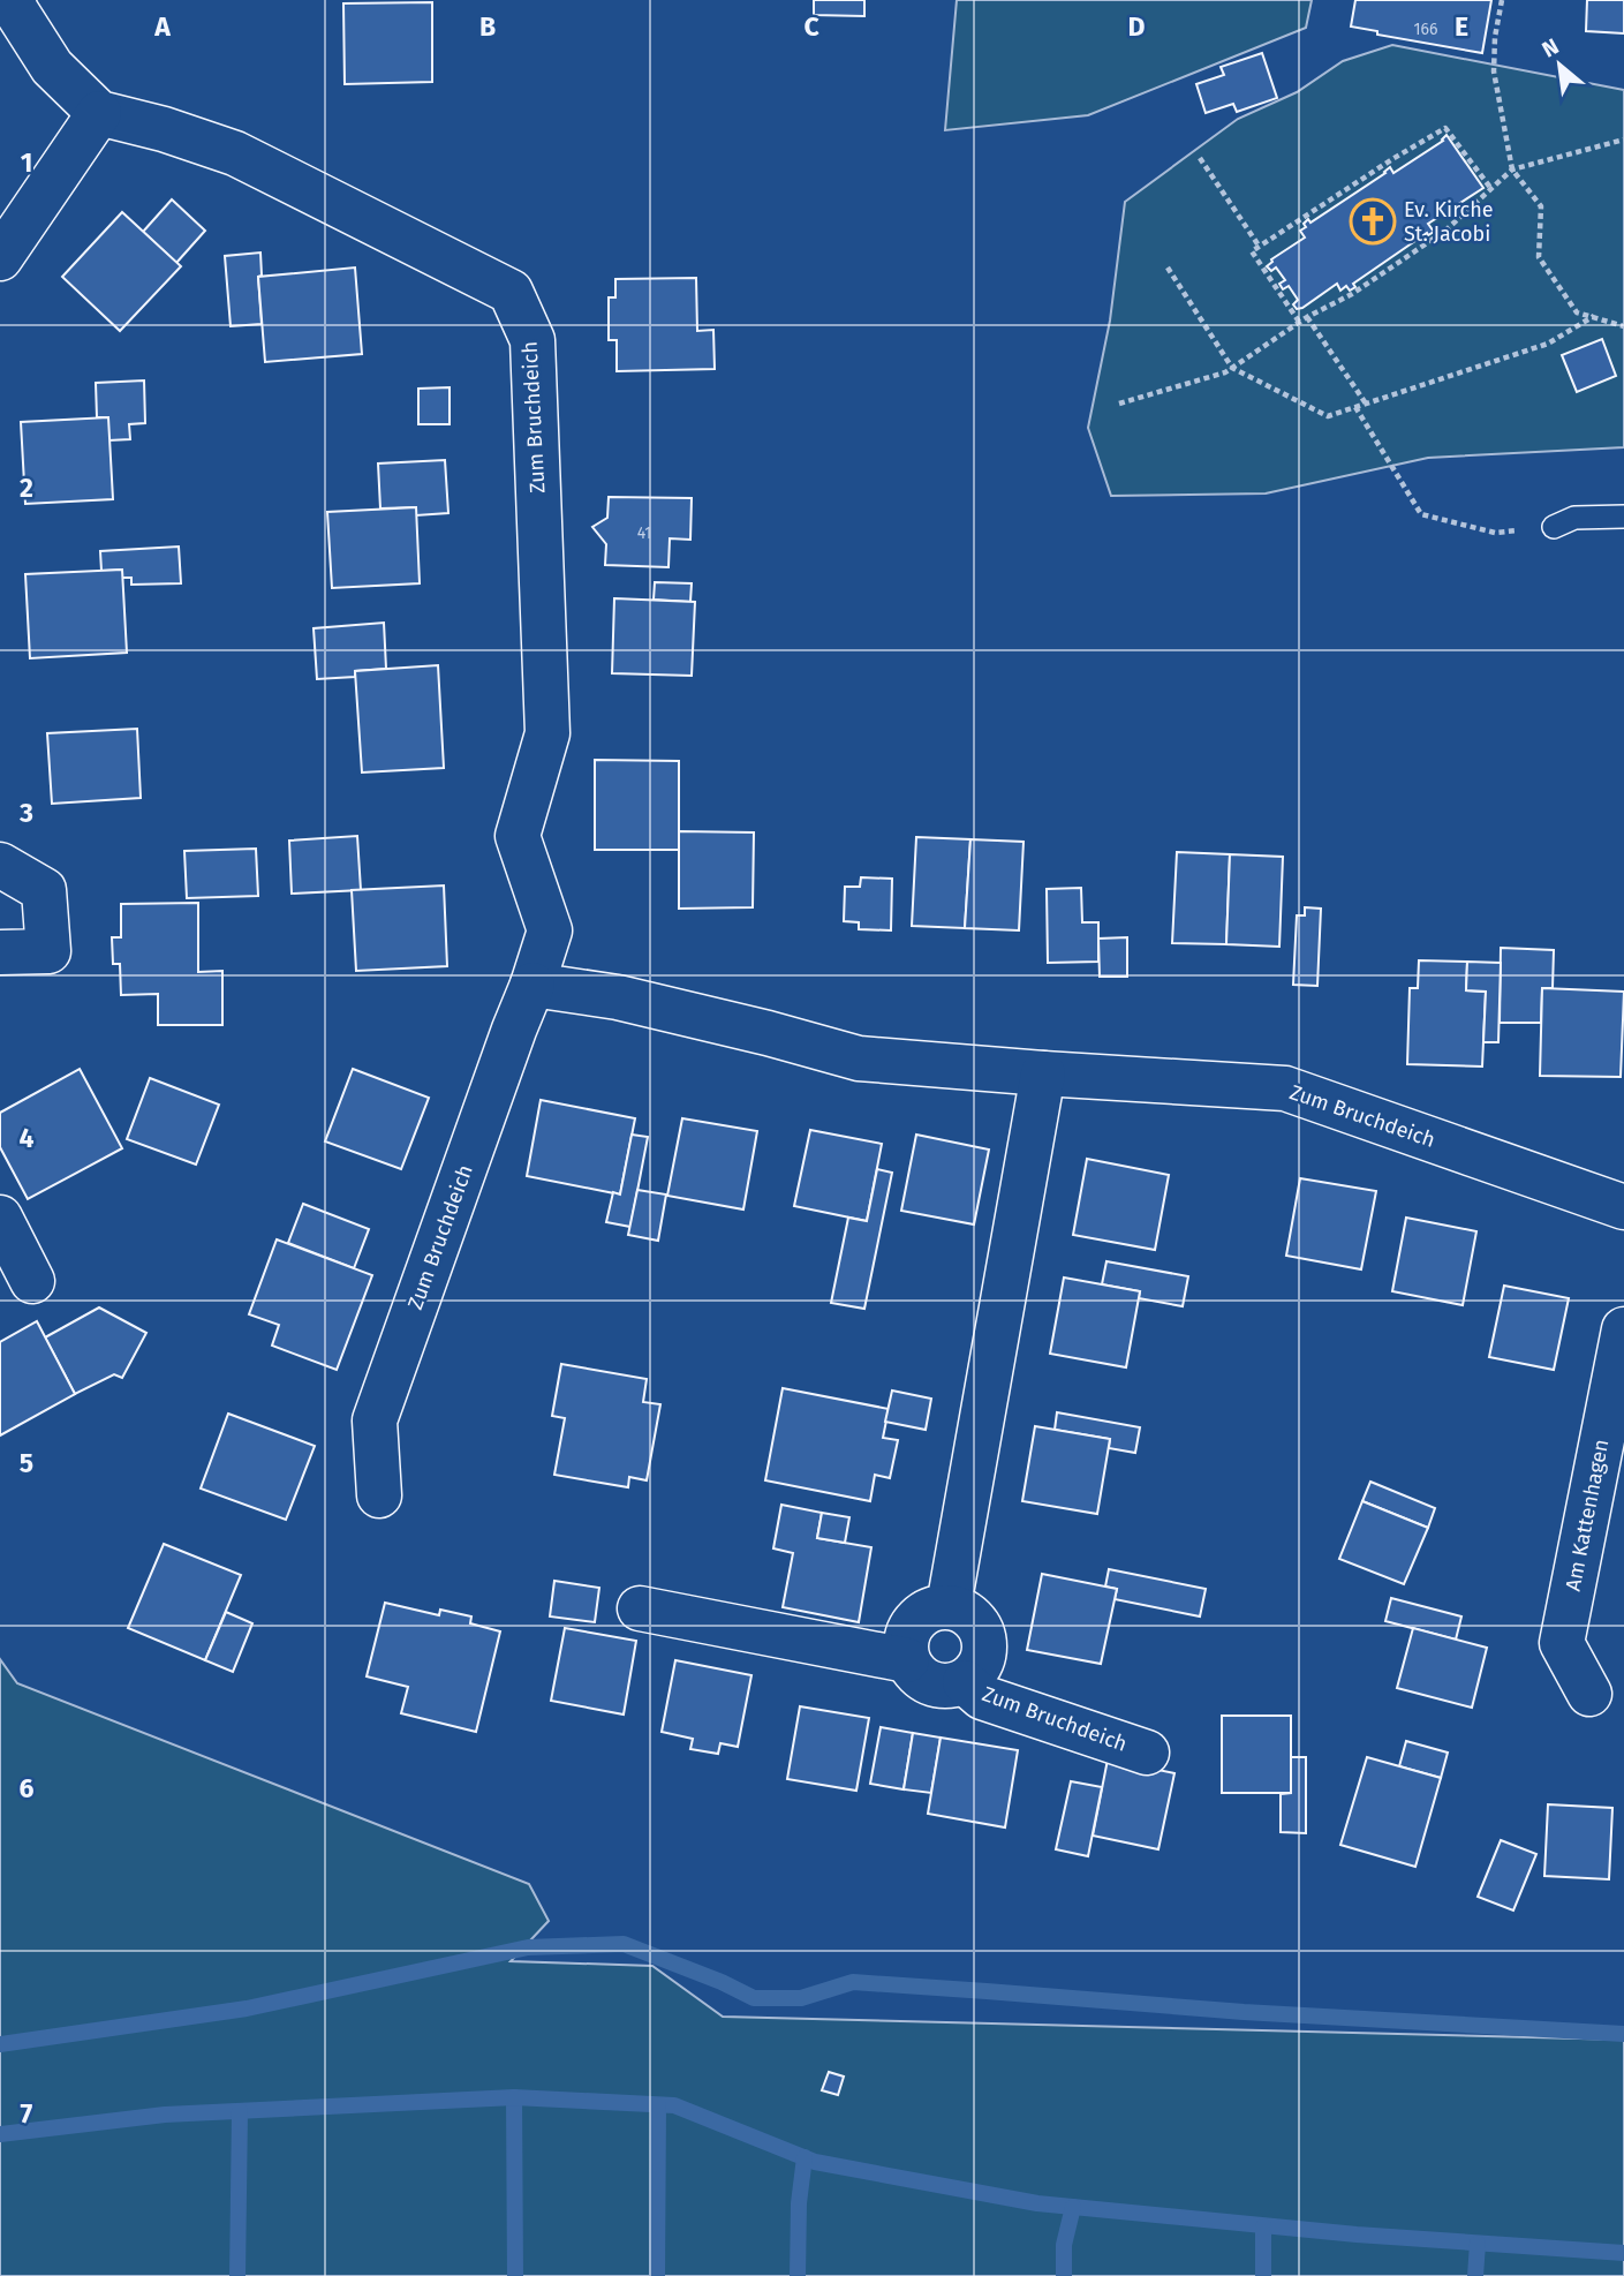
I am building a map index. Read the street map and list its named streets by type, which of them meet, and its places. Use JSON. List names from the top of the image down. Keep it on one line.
{"streets":{"street":["Zum Bruchdeich","Am Kattenhagen"]},"places":{"church":["Ev. Kirche St. Jacobi"]},"house_numbers":["166","41"],"north":"top left","grid":{"columns":["A","B","C","D","E"],"rows":["1","2","3","4","5","6","7"]}}
